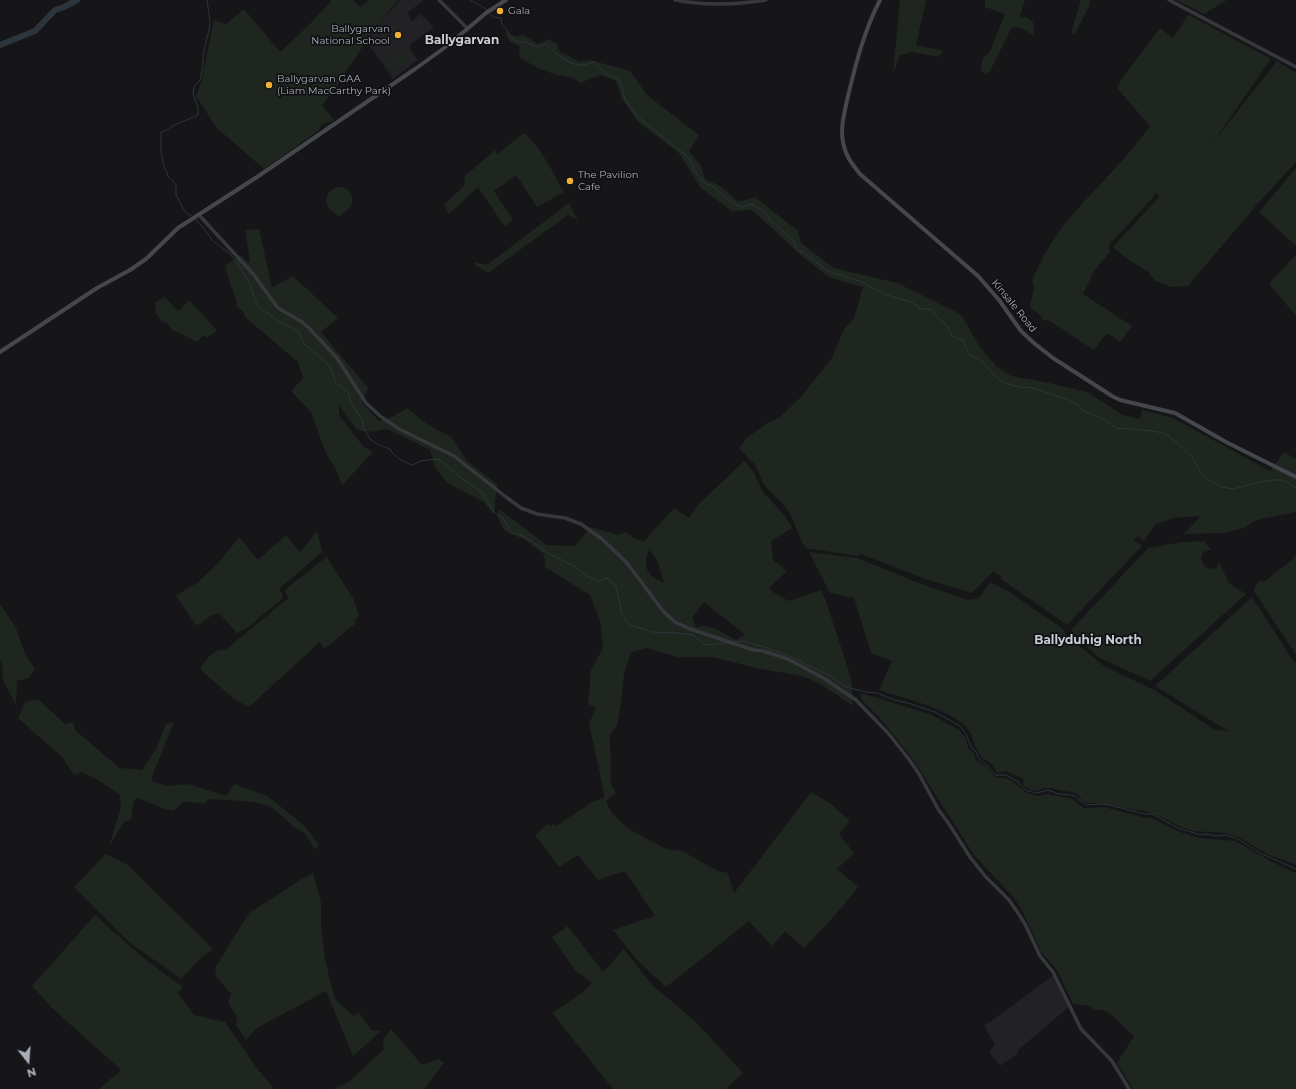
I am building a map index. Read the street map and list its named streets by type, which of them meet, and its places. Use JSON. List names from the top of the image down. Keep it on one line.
{"streets":{"main road":["Kinsale Road"]},"districts":["Ballygarvan","Ballyduhig North"],"places":["Gala","Ballygarvan National School","Ballygarvan GAA (Liam MacCarthy Park)","The Pavilion Cafe"],"north":"bottom"}
